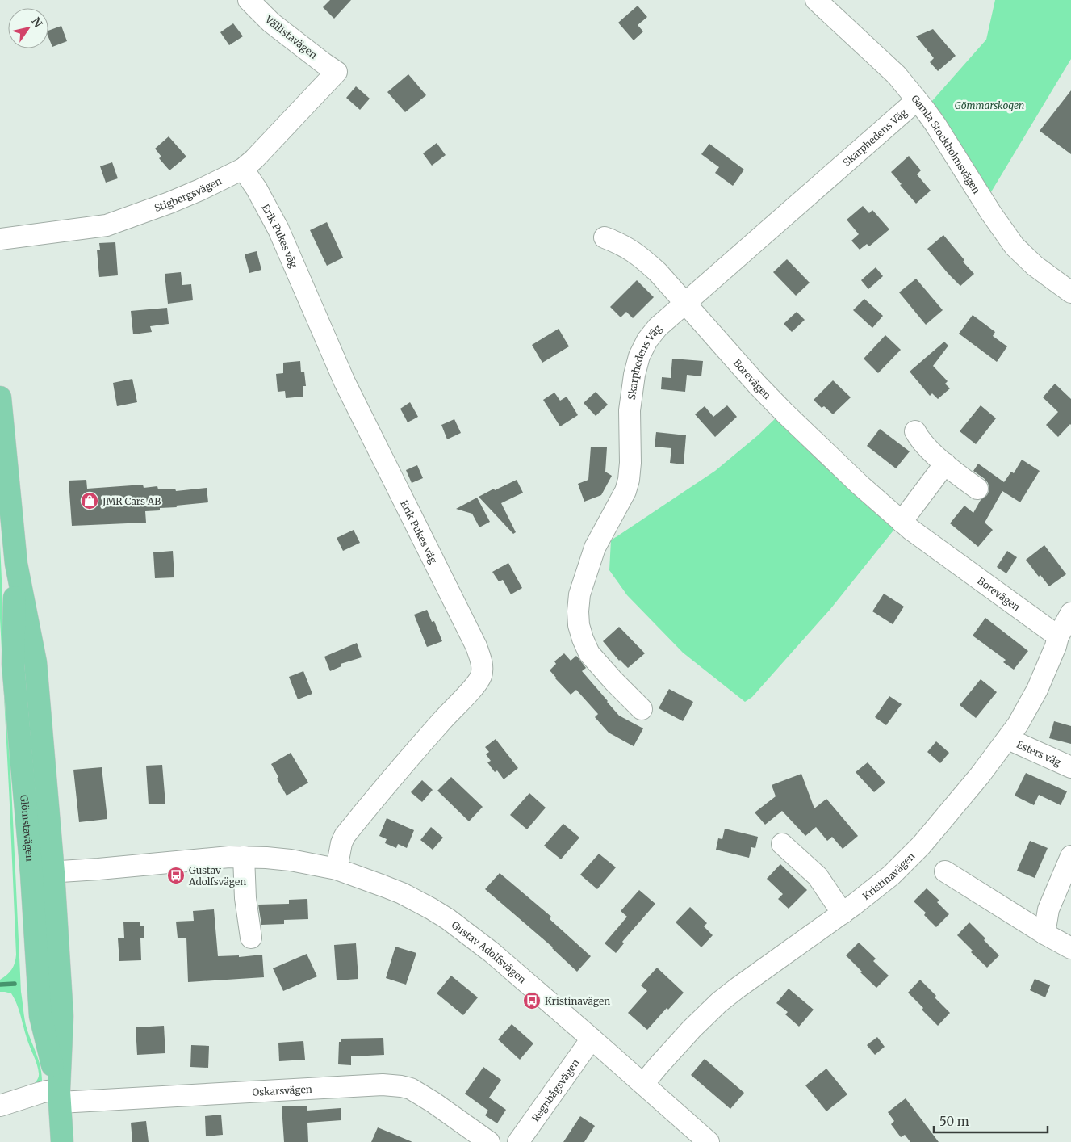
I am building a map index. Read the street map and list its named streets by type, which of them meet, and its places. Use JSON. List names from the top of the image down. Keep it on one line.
{"streets":{"main road":["Glömstavägen"],"street":["Vällistavägen","Skarphedens Väg","Gamla Stockholmsvägen","Stigbergsvägen","Erik Pukes väg","Borevägen","Esters väg","Kristinavägen","Gustav Adolfsvägen","Oskarsvägen","Regnbågsvägen"]},"crossings":[["Vällistavägen","Stigbergsvägen"],["Skarphedens Väg","Gamla Stockholmsvägen"],["Skarphedens Väg","Borevägen"],["Stigbergsvägen","Erik Pukes väg"],["Erik Pukes väg","Gustav Adolfsvägen"],["Borevägen","Kristinavägen"],["Esters väg","Kristinavägen"],["Glömstavägen","Gustav Adolfsvägen"],["Glömstavägen","Oskarsvägen"],["Kristinavägen","Gustav Adolfsvägen"],["Gustav Adolfsvägen","Regnbågsvägen"]],"parks":["Gömmarskogen"],"places":{"shop":["JMR Cars AB"],"bus stop":["Gustav Adolfsvägen","Kristinavägen"]},"scale_bar":"50 m","north":"top right"}
